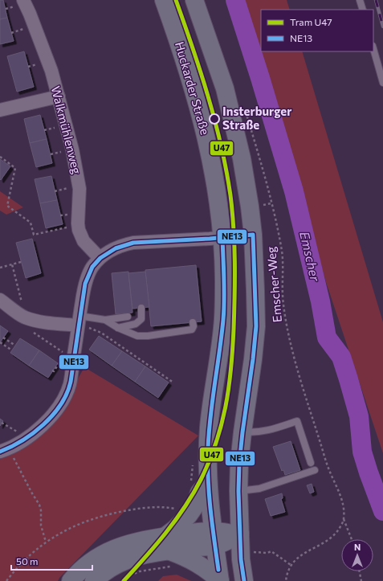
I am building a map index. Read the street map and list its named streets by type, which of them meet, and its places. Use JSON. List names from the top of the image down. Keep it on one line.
{"streets":{"main road":["Huckarder Straße"],"street":["Walkmühlenweg"],"path":["Emscher-Weg"]},"water":["Emscher"],"places":["Insterburger Straße"],"lines":["tram line U47","transit line NE13"],"legend":["Tram U47","NE13"],"scale_bar":"50 m","north":"top"}
